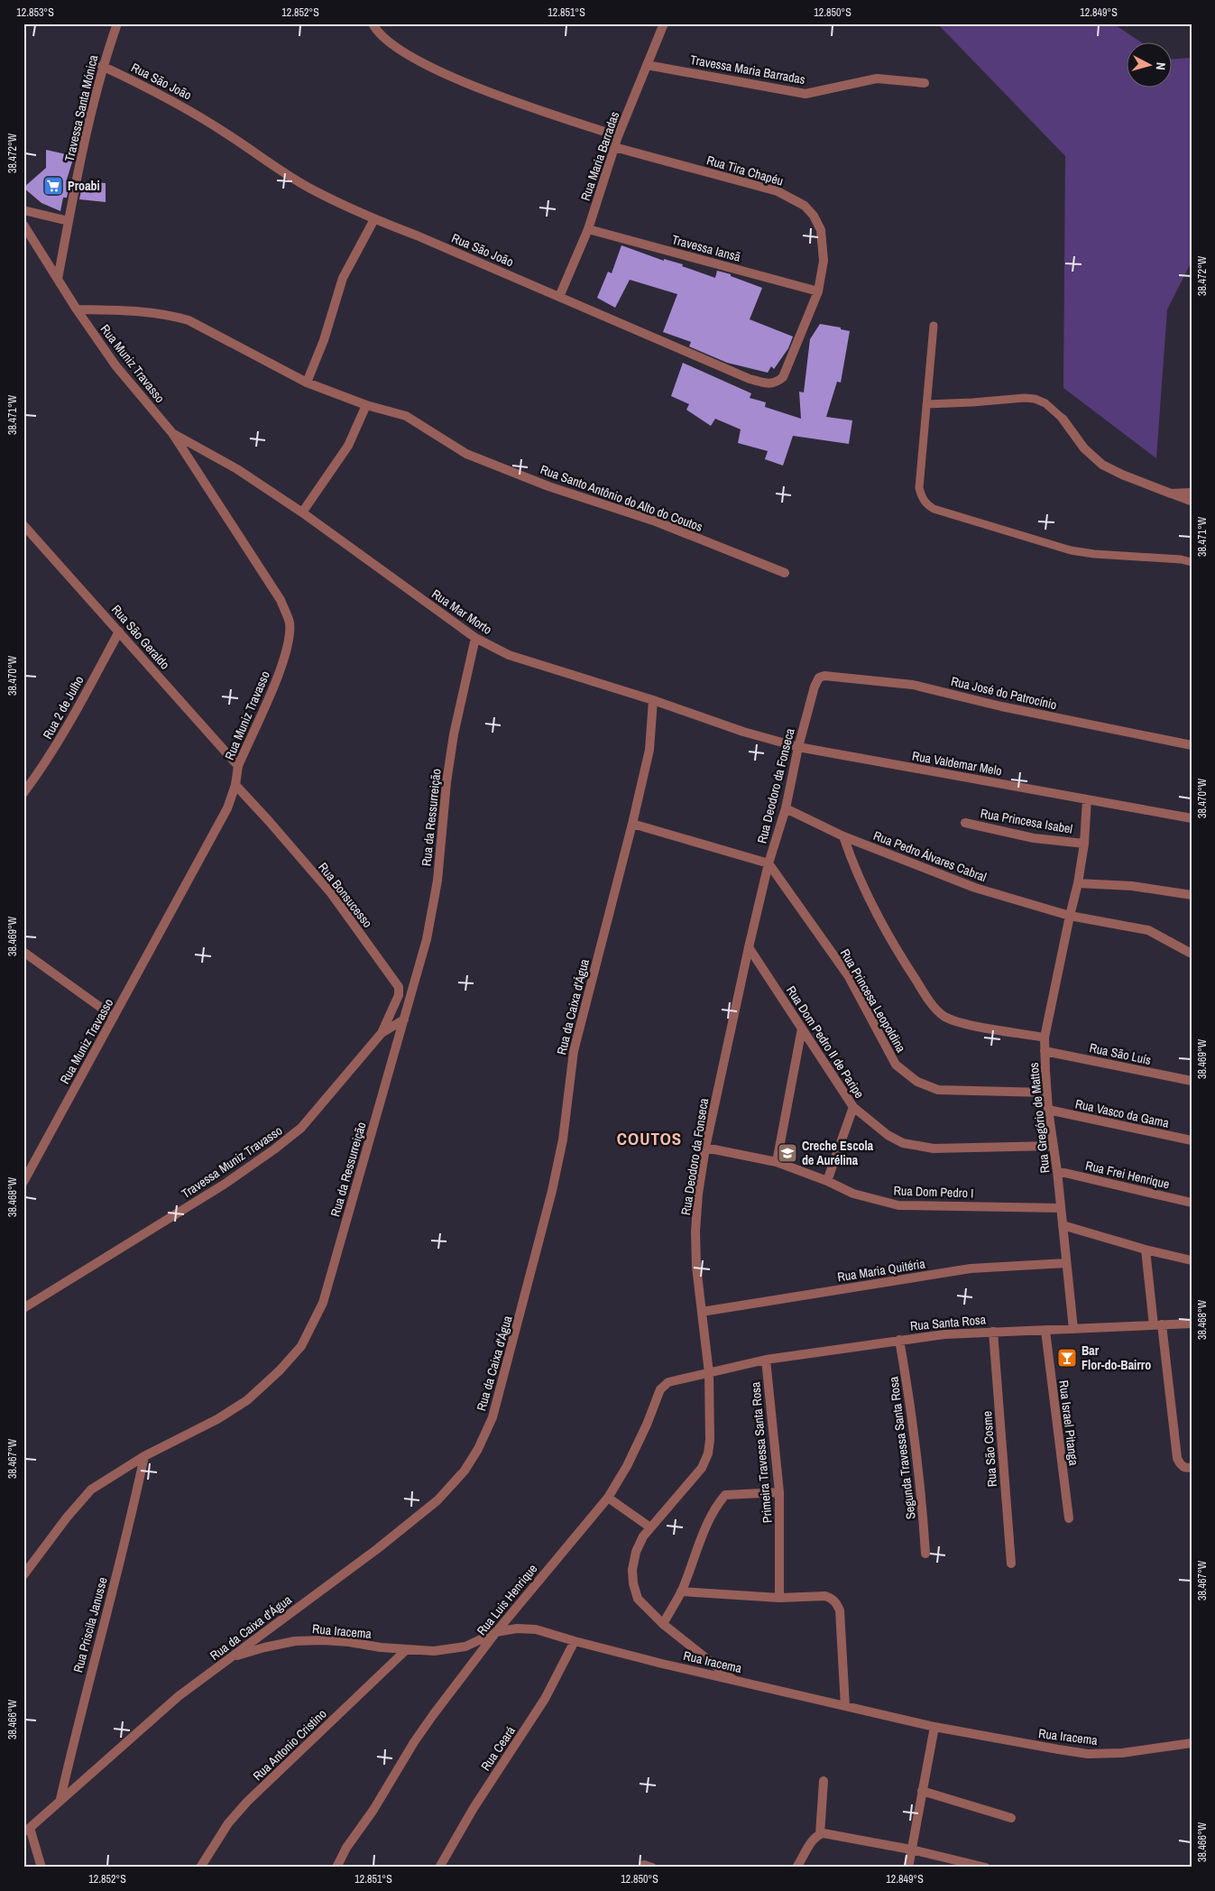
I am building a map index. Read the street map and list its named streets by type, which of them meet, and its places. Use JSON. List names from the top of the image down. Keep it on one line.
{"streets":{"street":["Travessa Maria Barradas","Rua São João","Travessa Santa Mónica","Rua Maria Barradas","Rua Tira Chapéu","Travessa Iansã","Rua Muniz Travasso","Rua Santo Antônio do Alto do Coutos","Rua Mar Morto","Rua São Geraldo","Rua José do Patrocínio","Rua 2 de Julho","Rua Valdemar Melo","Rua Deodoro da Fonseca","Rua da Ressurreição","Rua Princesa Isabel","Rua Pedro Álvares Cabral","Rua Bonsucesso","Rua Princesa Leopoldina","Rua da Caixa d'Água","Rua Dom Pedro II de Paripe","Rua São Luís","Rua Vasco da Gama","Rua Gregório de Mattos","Travessa Muniz Travasso","Rua Frei Henrique","Rua Dom Pedro I","Rua Maria Quitéria","Rua Santa Rosa","Rua Israel Pitanga","Segunda Travessa Santa Rosa","Rua São Cosme","Primeira Travessa Santa Rosa","Rua Luis Henrique","Rua Priscila Janusse","Rua Iracema","Rua Antonio Cristino","Rua Ceará"]},"crossings":[["Travessa Maria Barradas","Rua Maria Barradas"],["Rua São João","Travessa Santa Mónica"],["Rua São João","Rua Maria Barradas"],["Rua São João","Rua Tira Chapéu"],["Rua São João","Travessa Iansã"],["Travessa Santa Mónica","Rua Muniz Travasso"],["Rua Maria Barradas","Rua Tira Chapéu"],["Rua Maria Barradas","Travessa Iansã"],["Rua Tira Chapéu","Travessa Iansã"],["Rua Muniz Travasso","Rua Santo Antônio do Alto do Coutos"],["Rua Muniz Travasso","Rua Mar Morto"],["Rua Muniz Travasso","Rua São Geraldo"],["Rua Muniz Travasso","Rua Bonsucesso"],["Rua Mar Morto","Rua Valdemar Melo"],["Rua Mar Morto","Rua Deodoro da Fonseca"],["Rua Mar Morto","Rua da Ressurreição"],["Rua Mar Morto","Rua da Caixa d'Água"],["Rua São Geraldo","Rua 2 de Julho"],["Rua José do Patrocínio","Rua Deodoro da Fonseca"],["Rua Valdemar Melo","Rua Deodoro da Fonseca"],["Rua Valdemar Melo","Rua Gregório de Mattos"],["Rua Deodoro da Fonseca","Rua Pedro Álvares Cabral"],["Rua Deodoro da Fonseca","Rua Princesa Leopoldina"],["Rua Deodoro da Fonseca","Rua Dom Pedro II de Paripe"],["Rua Deodoro da Fonseca","Rua Dom Pedro I"],["Rua Deodoro da Fonseca","Rua Maria Quitéria"],["Rua Deodoro da Fonseca","Rua Santa Rosa"],["Rua Deodoro da Fonseca","Rua Luis Henrique"],["Rua Deodoro da Fonseca","Rua Iracema"],["Rua da Ressurreição","Travessa Muniz Travasso"],["Rua da Ressurreição","Rua Priscila Janusse"],["Rua Princesa Isabel","Rua Gregório de Mattos"],["Rua Pedro Álvares Cabral","Rua Gregório de Mattos"],["Rua Bonsucesso","Travessa Muniz Travasso"],["Rua Princesa Leopoldina","Rua Gregório de Mattos"],["Rua da Caixa d'Água","Rua Priscila Janusse"],["Rua da Caixa d'Água","Rua Iracema"],["Rua Dom Pedro II de Paripe","Rua Gregório de Mattos"],["Rua São Luís","Rua Gregório de Mattos"],["Rua Vasco da Gama","Rua Gregório de Mattos"],["Rua Gregório de Mattos","Rua Frei Henrique"],["Rua Gregório de Mattos","Rua Dom Pedro I"],["Rua Gregório de Mattos","Rua Maria Quitéria"],["Rua Gregório de Mattos","Rua Santa Rosa"],["Rua Santa Rosa","Rua Israel Pitanga"],["Rua Santa Rosa","Segunda Travessa Santa Rosa"],["Rua Santa Rosa","Rua São Cosme"],["Rua Santa Rosa","Primeira Travessa Santa Rosa"],["Rua Santa Rosa","Rua Luis Henrique"],["Rua Luis Henrique","Rua Iracema"],["Rua Iracema","Rua Antonio Cristino"],["Rua Iracema","Rua Ceará"]],"districts":["COUTOS"],"places":{"supermarket":["Proabi"],"school or university":["Creche Escola de Aurélina"],"bar":["Bar Flor-do-Bairro"]},"north":"right","coordinates":["12.853°S","12.852°S","12.851°S","12.850°S","12.849°S","38.472°W","38.471°W","38.470°W","38.469°W","38.468°W","38.467°W","38.466°W"]}
